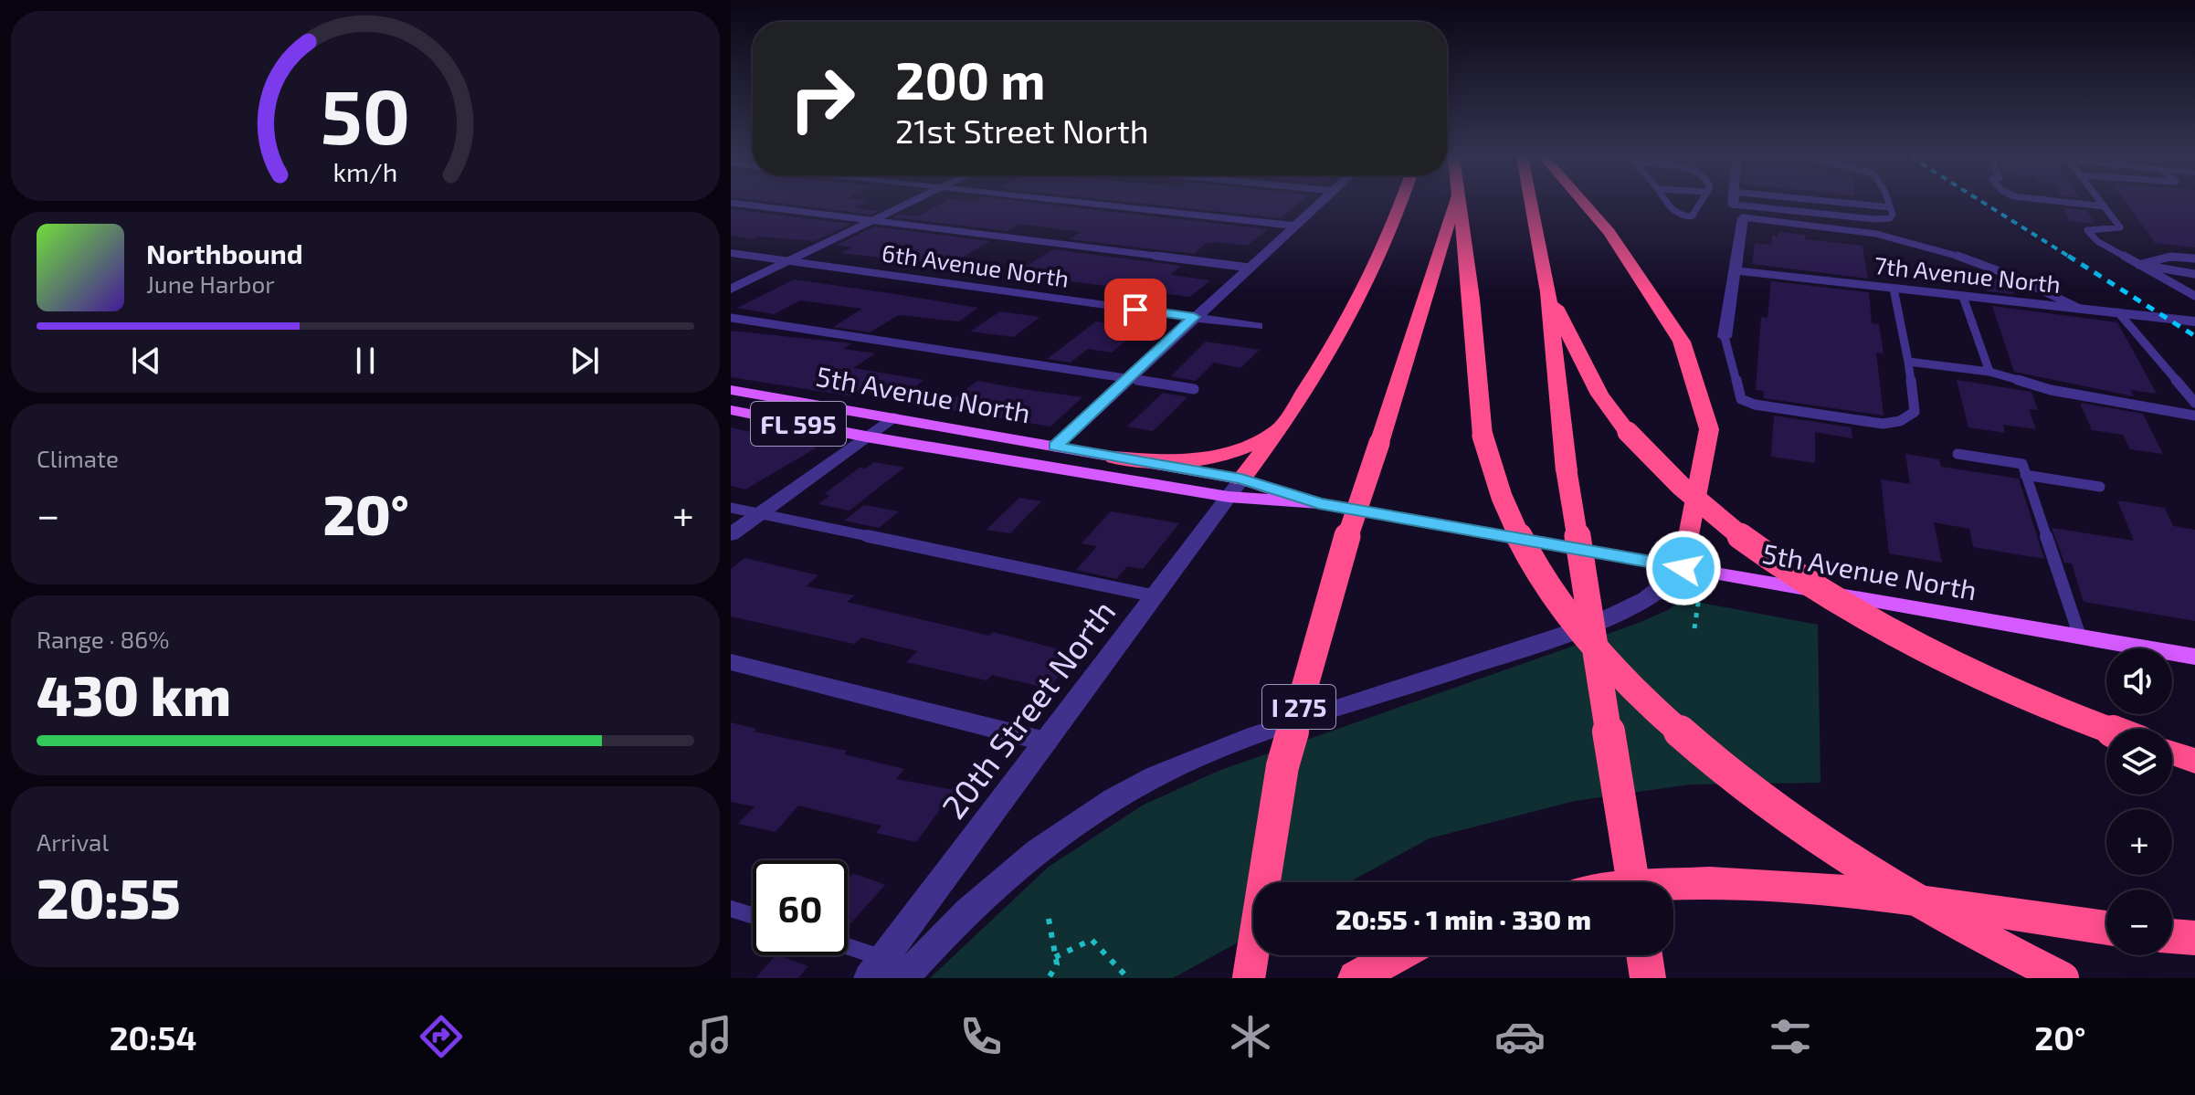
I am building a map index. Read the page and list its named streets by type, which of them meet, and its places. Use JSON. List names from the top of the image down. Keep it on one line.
{"streets":{"highway":["I 275"],"main road":["5th Avenue North","FL 595"],"street":["6th Avenue North","7th Avenue North","20th Street North"]},"crossings":[["5th Avenue North","20th Street North"]],"page":{"turn":["200 m","21st Street North"],"song":["Northbound","June Harbor"],"tile":["Climate",["Range · 86%","430 km"],["Arrival","20:55"]],"heat":["−","20°","+"],"map_buttons":["+","−"],"limit":"60","trip":"20:55 · 1 min · 330 m","tabs":["20:54","20°"],"gauge":["50","km/h"]}}
